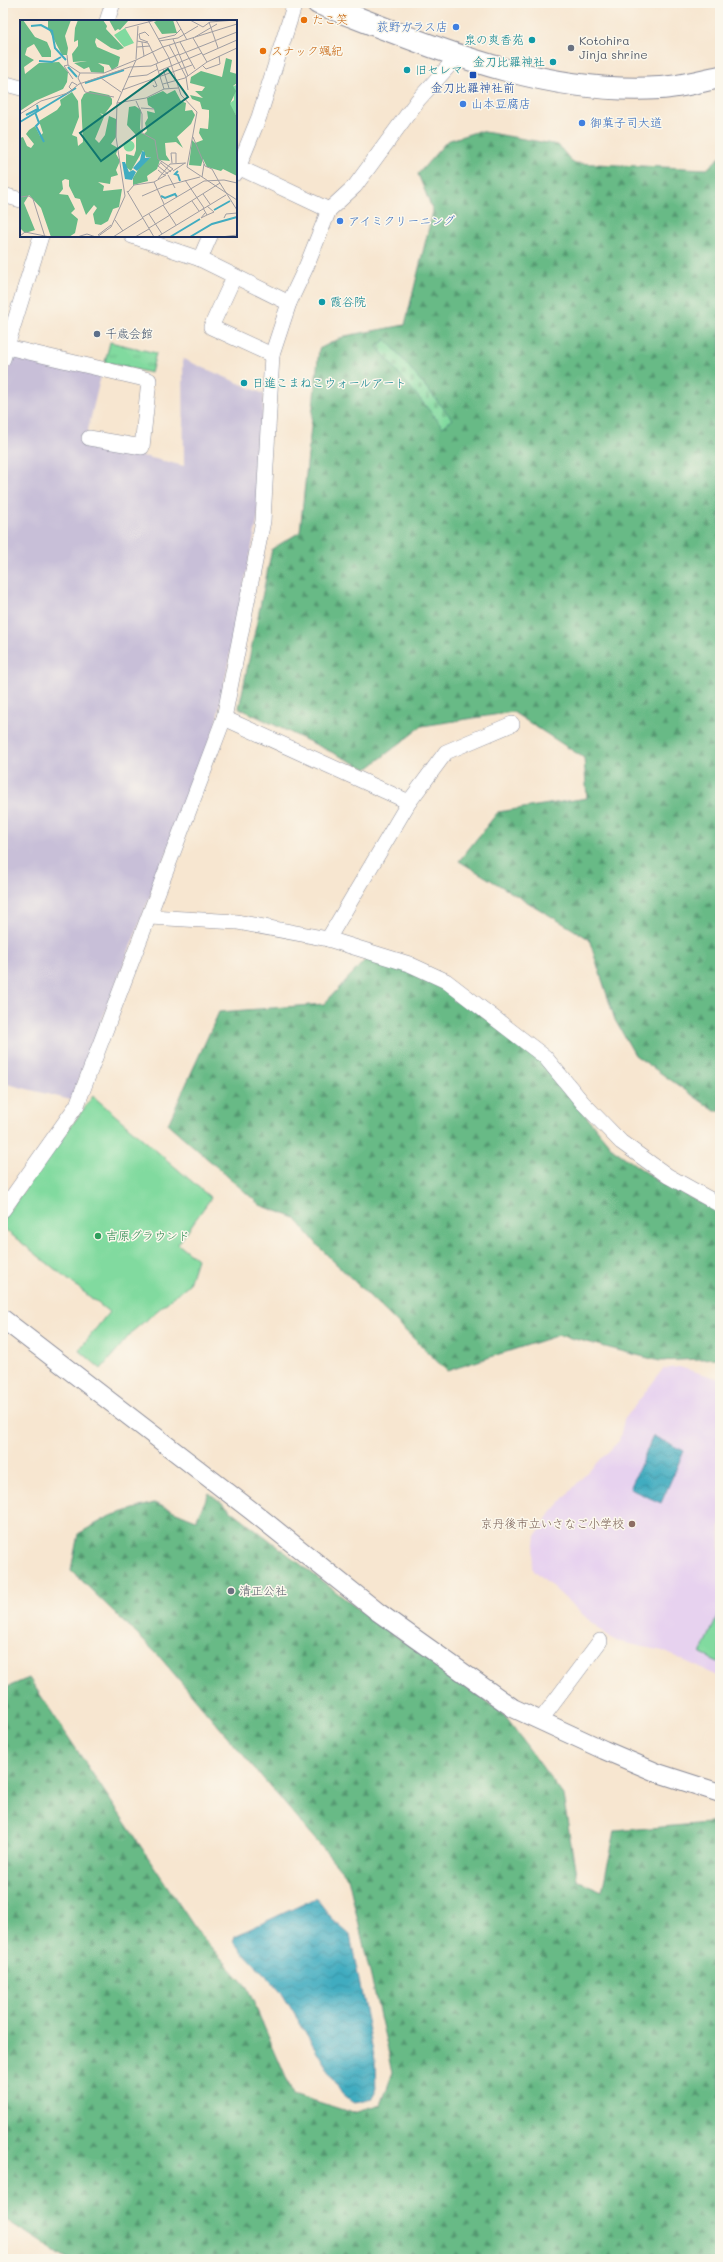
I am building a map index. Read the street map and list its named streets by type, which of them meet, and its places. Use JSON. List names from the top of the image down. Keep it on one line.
{"places":{"other":["たこ笑","荻野ガラス店","泉の爽香苑","Kotohira Jinja shrine","スナック颯紀","金刀比羅神社","旧セレマ","山本豆腐店","御菓子司大道","アイミクリーニング","霞谷院","千歳会館","日進こまねこウォールアート","吉原グラウンド","京丹後市立いさなご小学校","清正公社"],"transit":["金刀比羅神社前"]}}
